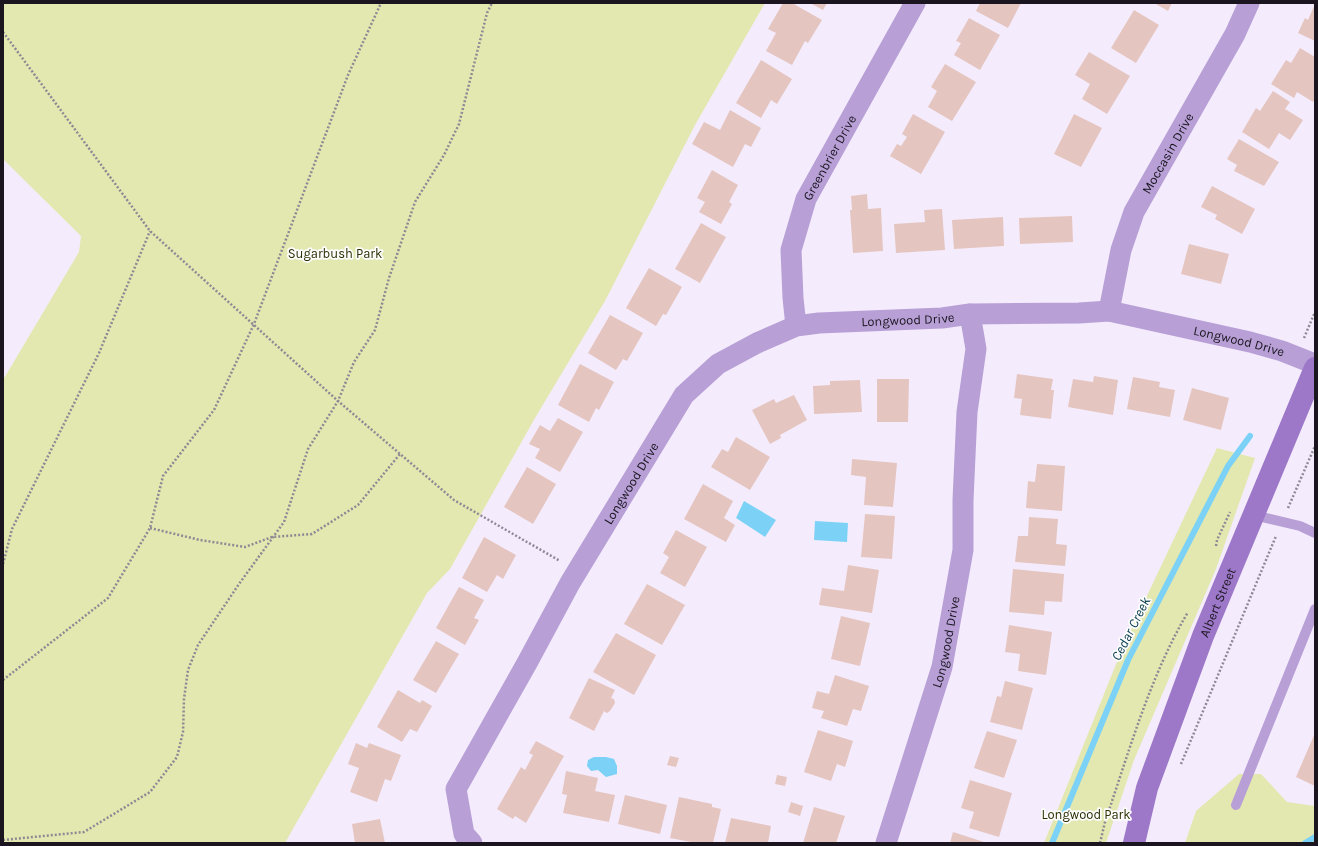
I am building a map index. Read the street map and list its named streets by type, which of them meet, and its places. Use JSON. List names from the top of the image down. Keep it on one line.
{"streets":{"street":["Moccasin Drive","Greenbrier Drive","Longwood Drive","Albert Street"]},"crossings":[["Moccasin Drive","Longwood Drive"],["Greenbrier Drive","Longwood Drive"]],"water":["Cedar Creek"],"parks":["Sugarbush Park","Longwood Park"]}
